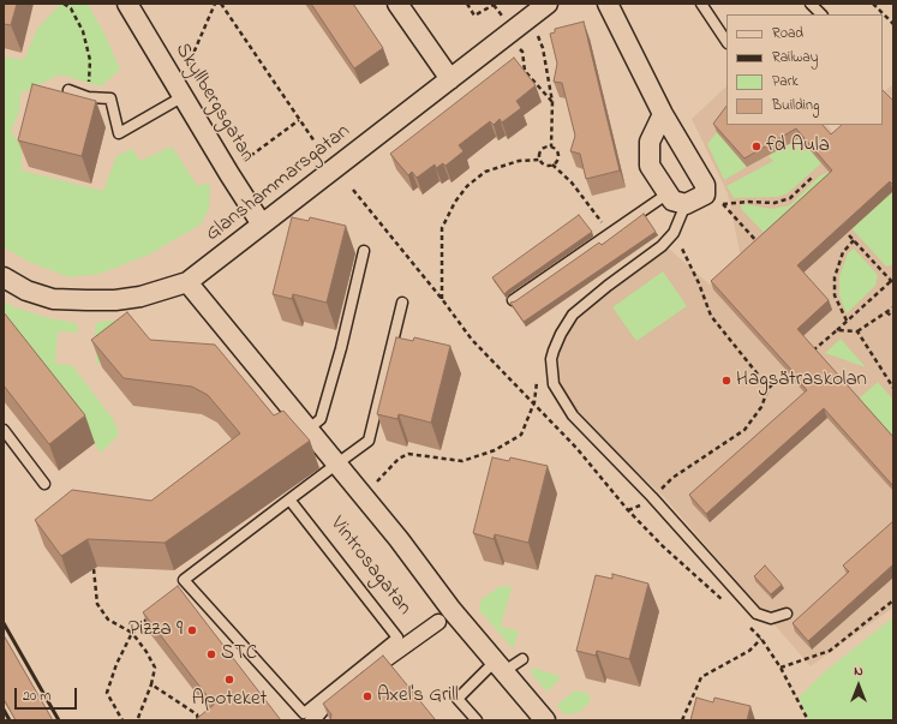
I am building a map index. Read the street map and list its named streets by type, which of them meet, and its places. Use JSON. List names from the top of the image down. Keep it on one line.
{"streets":{"street":["Skyllbergsgatan","Glanshammarsgatan","Vintrosagatan"]},"crossings":[["Skyllbergsgatan","Glanshammarsgatan"],["Glanshammarsgatan","Vintrosagatan"]],"places":["fd Aula","Hagsätraskolan","Pizza 9","STC","Apoteket","Axel's Grill"],"legend":["Road","Railway","Park","Building"],"scale_bar":"20 m","north":"top"}
